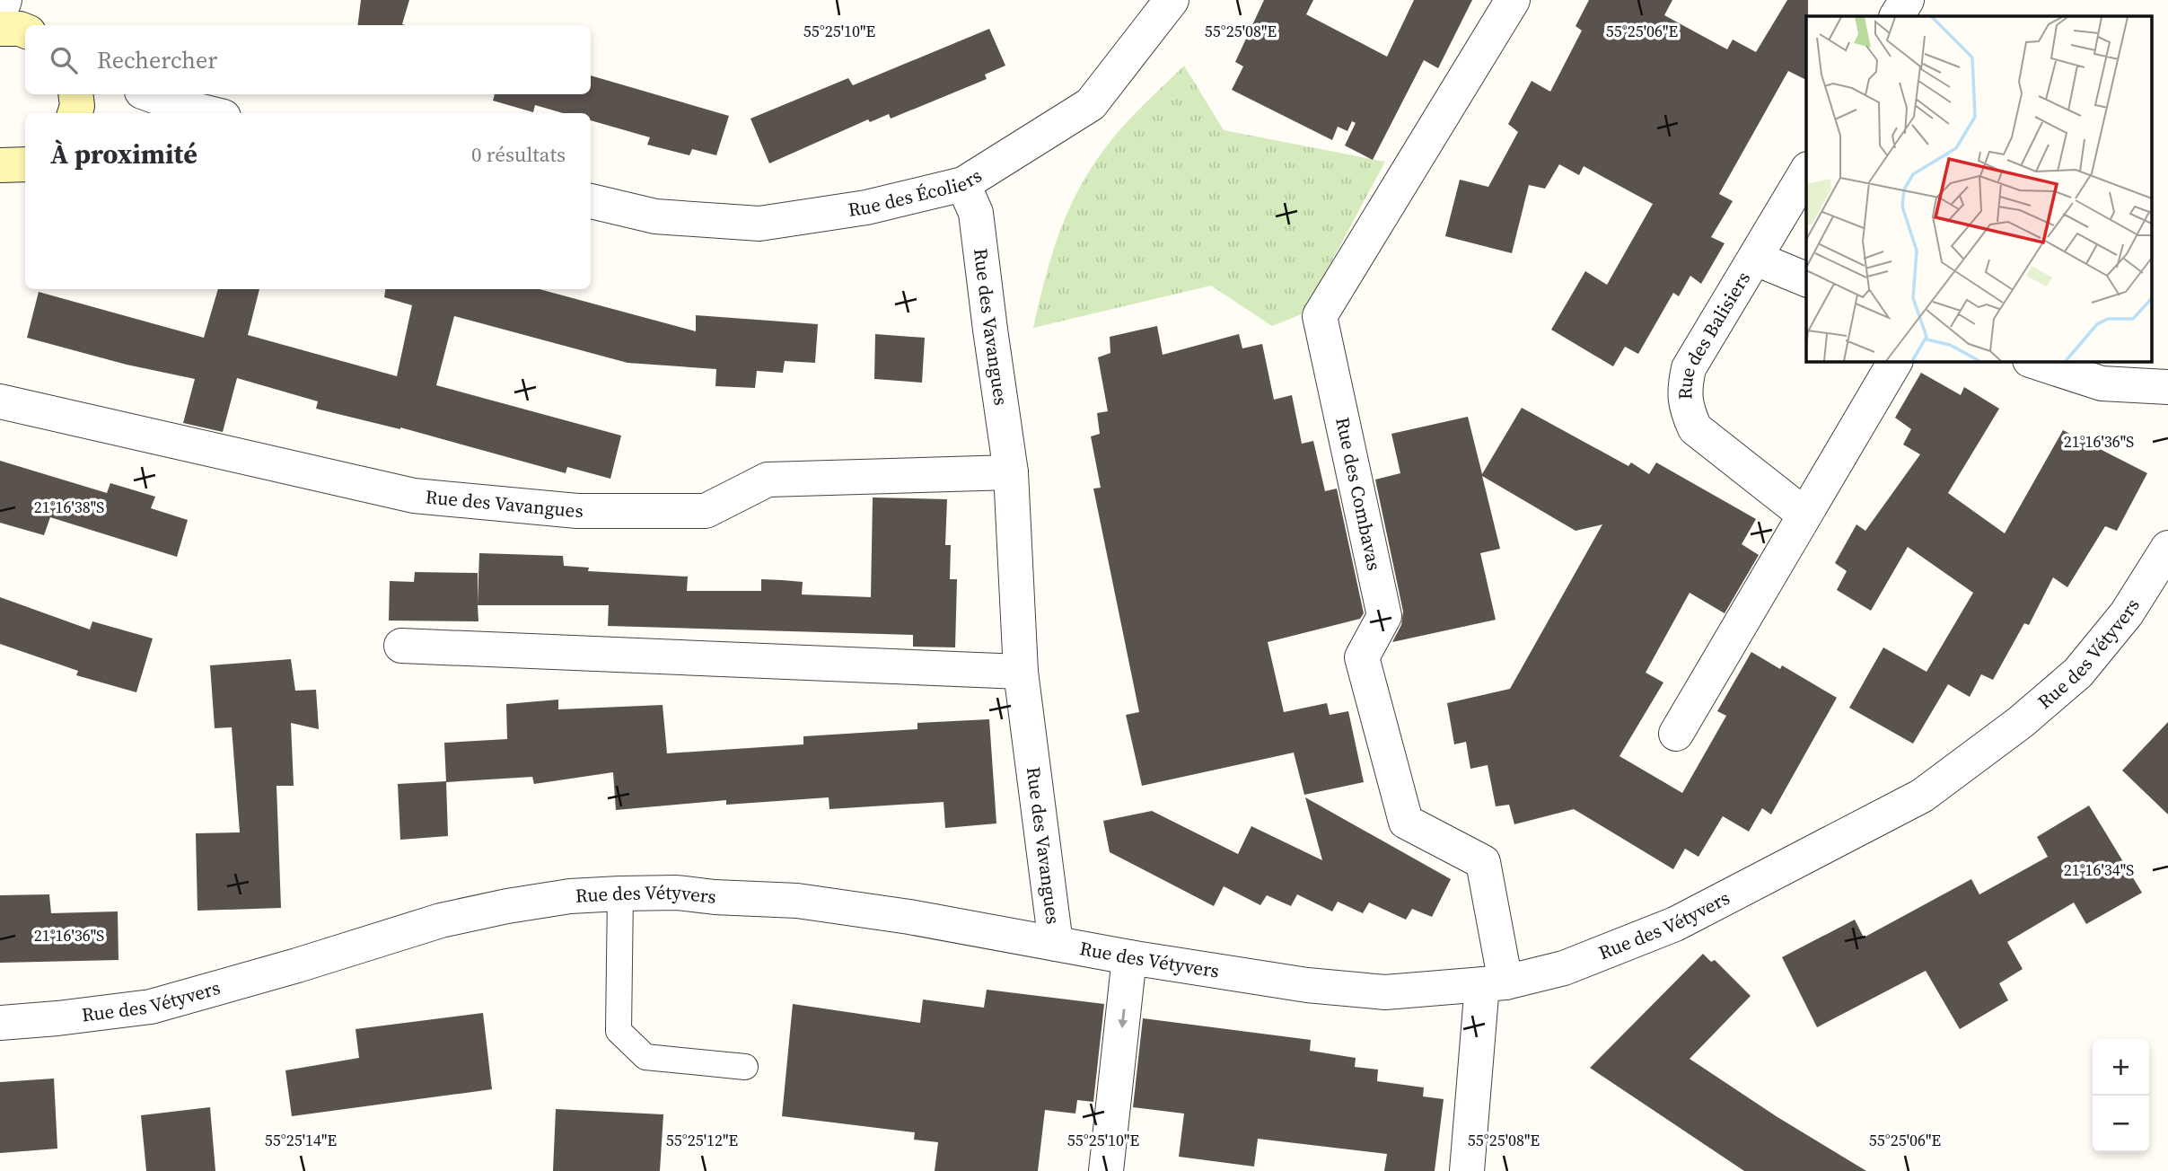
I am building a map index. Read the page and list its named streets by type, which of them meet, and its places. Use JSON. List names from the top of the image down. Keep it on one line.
{"streets":{"street":["Rue des Écoliers","Rue des Vavangues","Rue des Balisiers","Rue des Combavas","Rue des Vétyvers"]},"crossings":[["Rue des Écoliers","Rue des Vavangues"],["Rue des Vavangues","Rue des Vétyvers"],["Rue des Combavas","Rue des Vétyvers"]],"page":{"search":"Rechercher","heading":["À proximité","0 résultats"],"map_buttons":["+","−"]},"coordinates":["55°25'10\"E","55°25'08\"E","55°25'06\"E","21°16'36\"S","21°16'38\"S","21°16'34\"S","55°25'14\"E","55°25'12\"E"]}
